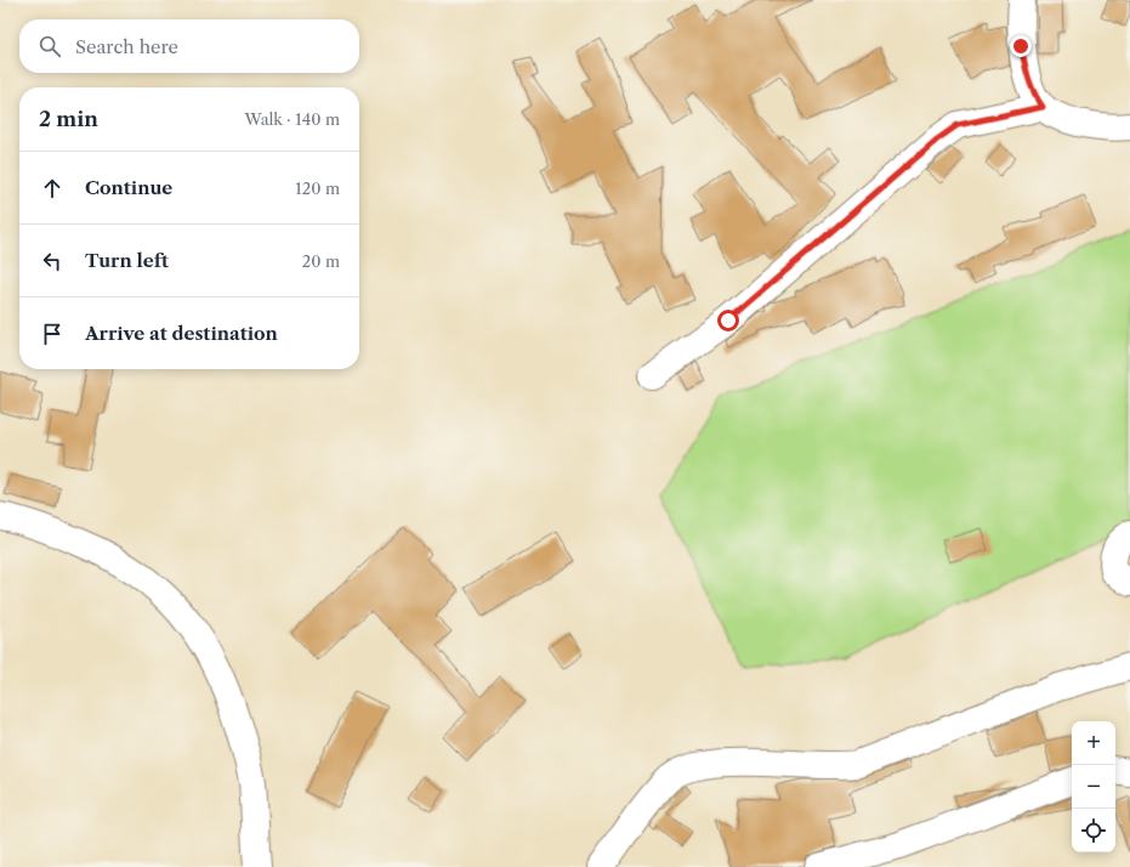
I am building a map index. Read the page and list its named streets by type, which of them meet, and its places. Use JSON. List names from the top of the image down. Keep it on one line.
{"page":{"search":"Search here","heading":["2 min","Walk · 140 m"],"list":[["Continue","120 m"],["Turn left","20 m"],"Arrive at destination"],"map_buttons":["+","−"]}}
